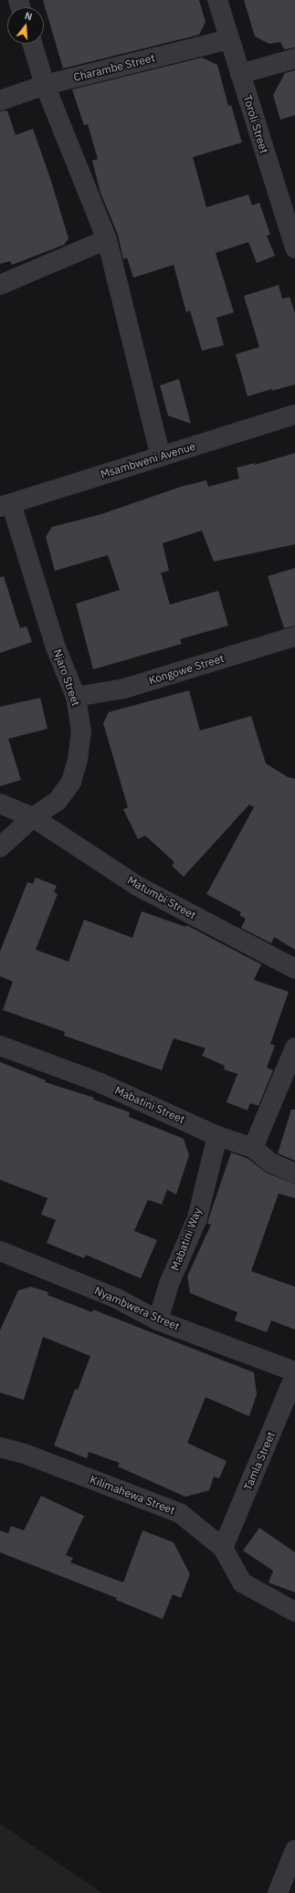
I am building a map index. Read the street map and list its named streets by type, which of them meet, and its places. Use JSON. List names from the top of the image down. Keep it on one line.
{"streets":{"street":["Charambe Street","Toroli Street","Msambweni Avenue","Kongowe Street","Njaro Street","Matumbi Street","Mabatini Street","Mabatini Way","Nyambwera Street","Tamla Street","Kilimahewa Street"]},"crossings":[["Charambe Street","Toroli Street"],["Msambweni Avenue","Njaro Street"],["Kongowe Street","Njaro Street"],["Njaro Street","Matumbi Street"],["Mabatini Street","Mabatini Way"],["Mabatini Way","Nyambwera Street"],["Tamla Street","Kilimahewa Street"]],"north":"top"}
